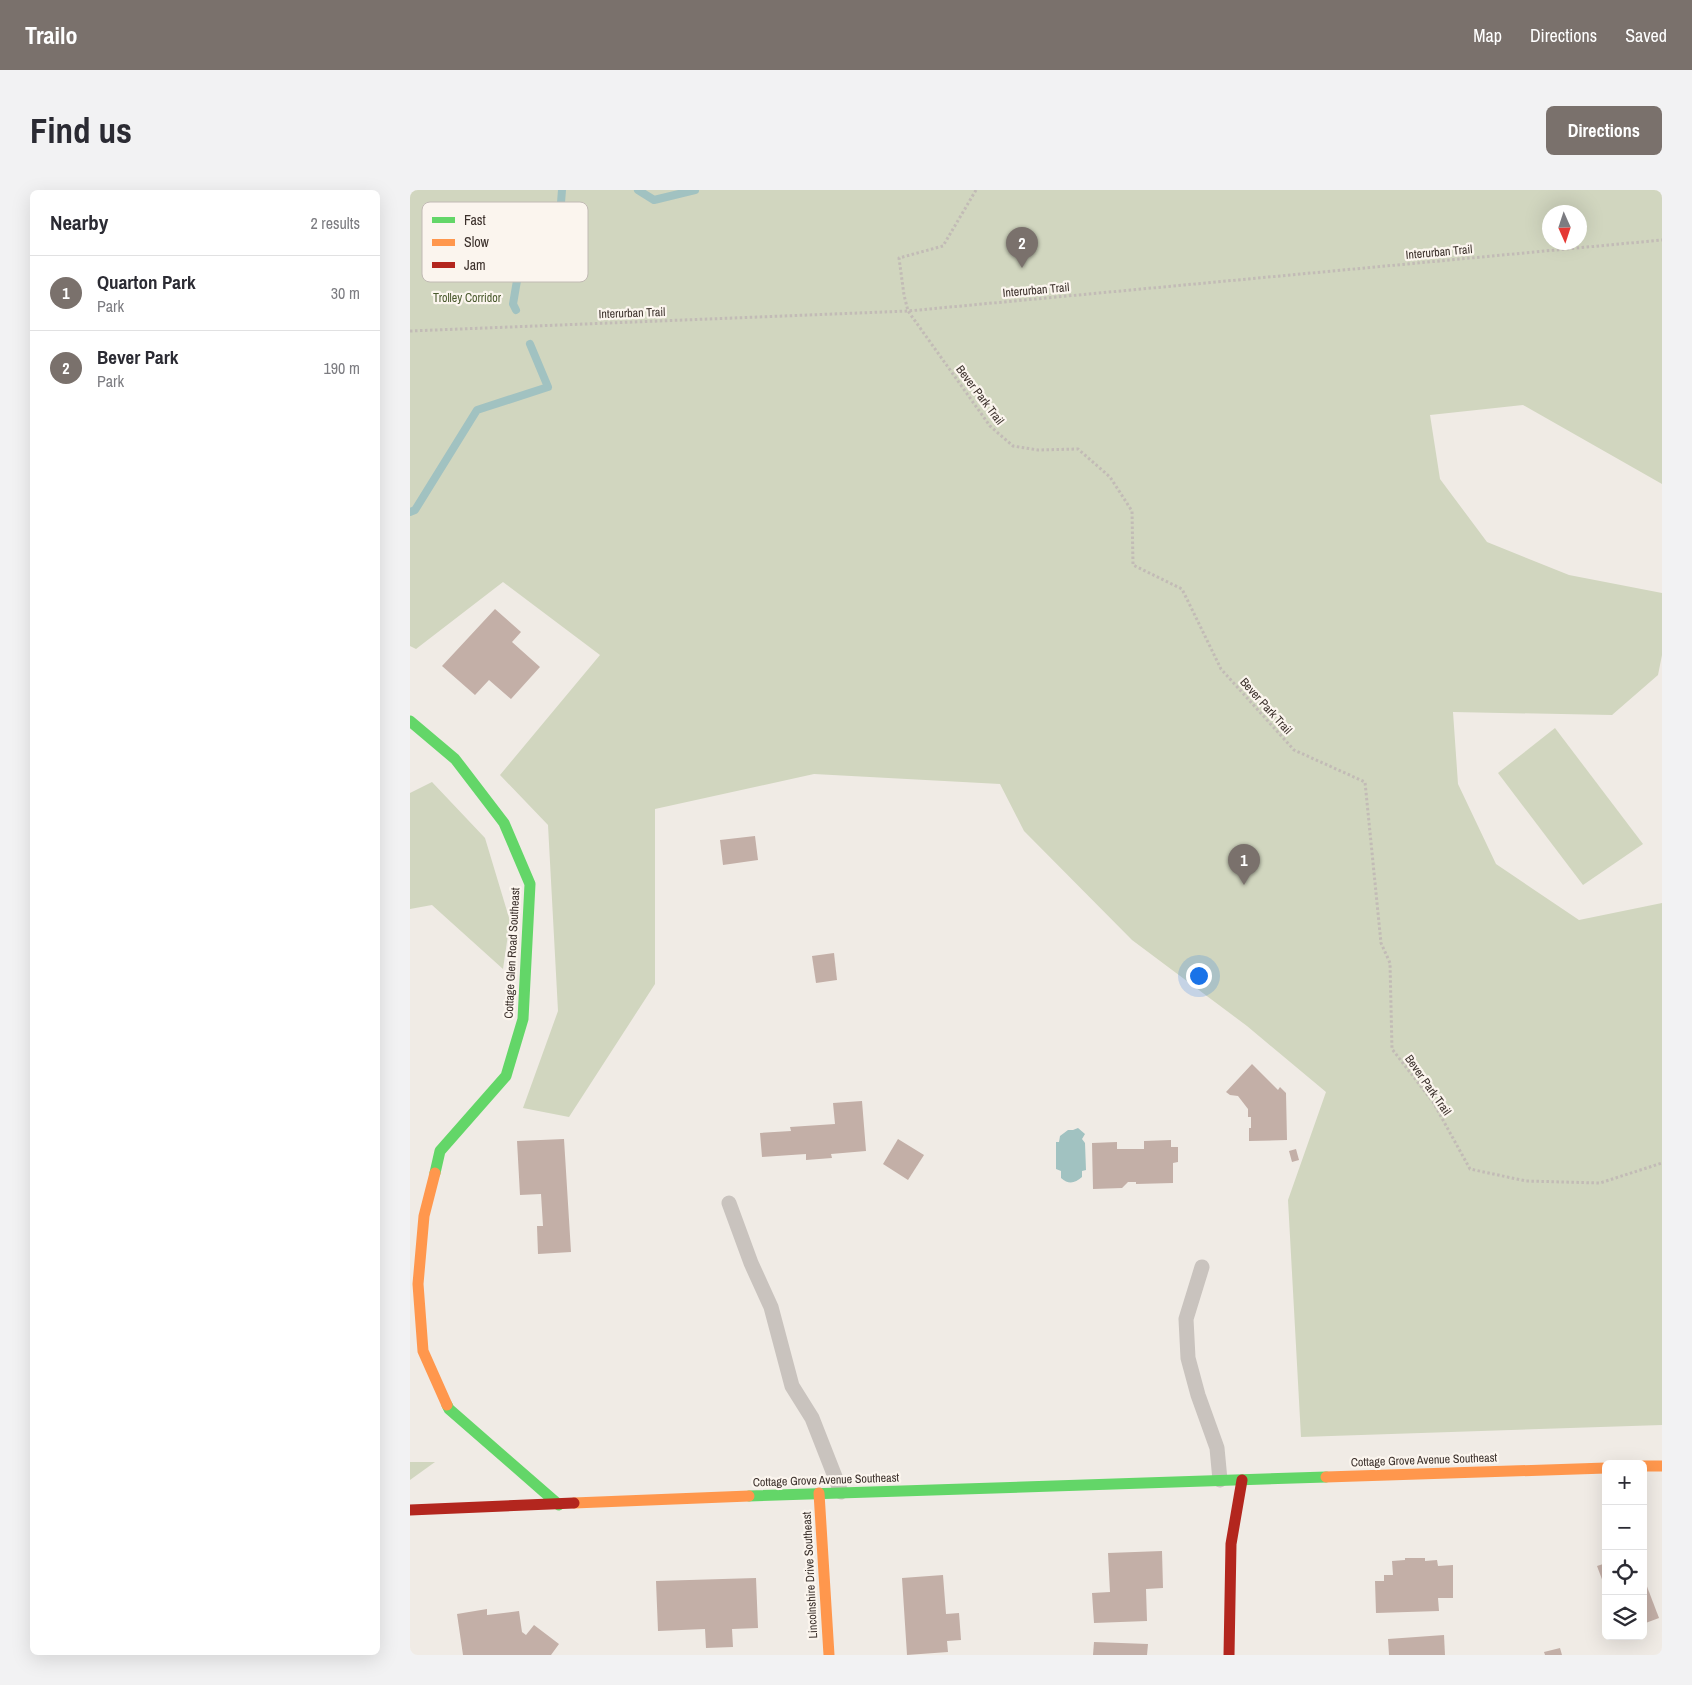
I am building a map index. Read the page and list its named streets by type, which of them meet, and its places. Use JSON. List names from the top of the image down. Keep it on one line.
{"streets":{"street":["Cottage Glen Road Southeast","Cottage Grove Avenue Southeast","Lincolnshire Drive Southeast"],"path":["Interurban Trail","Bever Park Trail"]},"crossings":[["Interurban Trail","Bever Park Trail"],["Cottage Glen Road Southeast","Cottage Grove Avenue Southeast"],["Cottage Grove Avenue Southeast","Lincolnshire Drive Southeast"]],"parks":["Trolley Corridor"],"legend":["Fast","Slow","Jam"],"north":"bottom","page":{"header":"Trailo","nav":["Map","Directions","Saved"],"buttons":"Directions","title":"Find us","heading":["Nearby","2 results"],"pins":["2","1"],"list":[{"mark":"1","name":"Quarton Park","note":"Park","value":"30 m"},{"mark":"2","name":"Bever Park","note":"Park","value":"190 m"}],"map_buttons":["+","−"]}}
